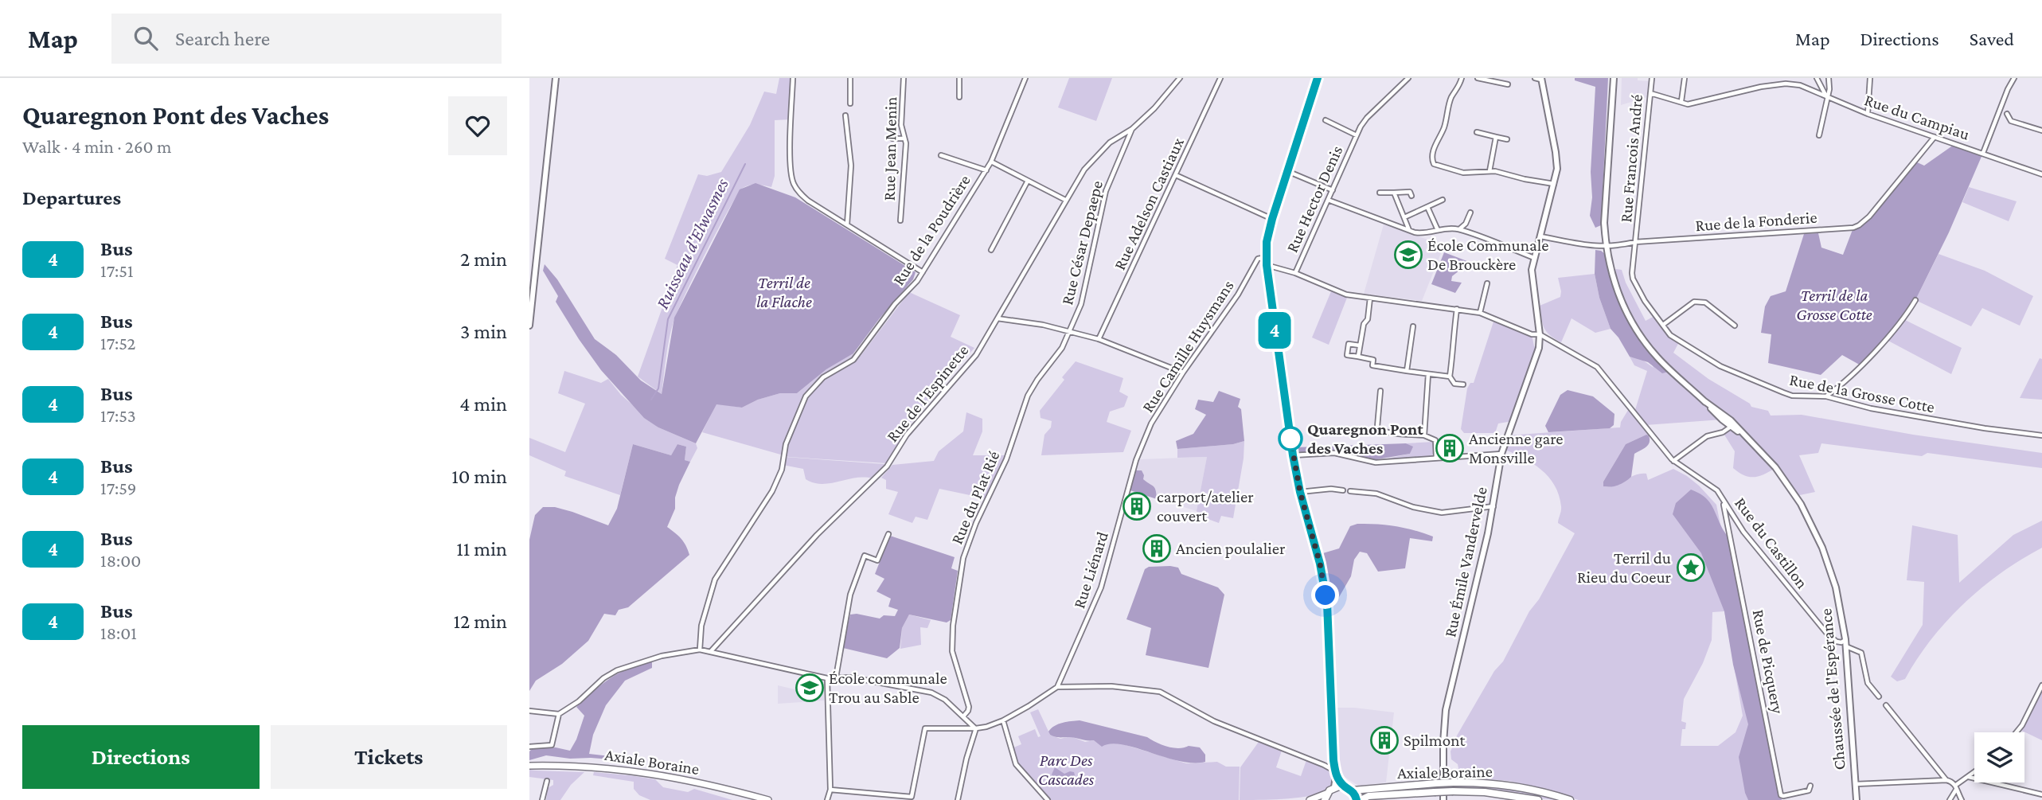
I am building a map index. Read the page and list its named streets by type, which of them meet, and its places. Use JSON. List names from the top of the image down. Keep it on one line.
{"streets":{"highway":["Axiale Boraine"],"street":["Rue du Campiau","Rue Jean Menin","Rue Francois André","Rue Hector Denis","Rue Adelson Castiaux","Rue de la Fonderie","Rue de la Poudrière","Rue César Depaepe","Rue Camille Huysmans","Rue de l'Espinette","Rue de la Grosse Cotte","Rue du Plat Rié","Rue du Castillon","Rue Émile Vandervelde","Rue Liénard","Rue de Picquery","Chaussée de l'Espérance"]},"crossings":[["Rue du Campiau","Rue Francois André"],["Rue du Campiau","Rue de la Fonderie"],["Rue Francois André","Rue de la Fonderie"],["Rue Francois André","Rue de la Grosse Cotte"],["Rue Hector Denis","Rue du Castillon"],["Rue de la Fonderie","Rue de la Grosse Cotte"],["Rue de la Fonderie","Rue Émile Vandervelde"],["Rue César Depaepe","Rue de l'Espinette"],["Rue César Depaepe","Rue du Plat Rié"],["Rue Camille Huysmans","Rue Liénard"],["Rue du Castillon","Rue Émile Vandervelde"],["Rue du Castillon","Rue de Picquery"],["Rue du Castillon","Chaussée de l'Espérance"]],"water":["Ruisseau d'Elwasmes"],"parks":["Terril de la Flache","Terril de la Grosse Cotte","Parc Des Cascades"],"places":{"school or university":["École Communale De Brouckère","École communale Trou au Sable"],"other":["Quaregnon Pont des Vaches"],"building":["Ancienne gare Monsville","carport/atelier couvert","Ancien poulalier","Spilmont"],"place":["Terril du Rieu du Coeur"]},"lines":["bus line 4"],"page":{"header":"Map","search":"Search here","nav":["Map","Directions","Saved"],"heading":[["Quaregnon Pont des Vaches","Walk · 4 min · 260 m"],"Departures"],"on_map":"4","list":[{"mark":"4","name":"Bus","note":"17:51","value":"2 min"},{"mark":"4","name":"Bus","note":"17:52","value":"3 min"},{"mark":"4","name":"Bus","note":"17:53","value":"4 min"},{"mark":"4","name":"Bus","note":"17:59","value":"10 min"},{"mark":"4","name":"Bus","note":"18:00","value":"11 min"},{"mark":"4","name":"Bus","note":"18:01","value":"12 min"}],"buttons":["Directions","Tickets"]}}
